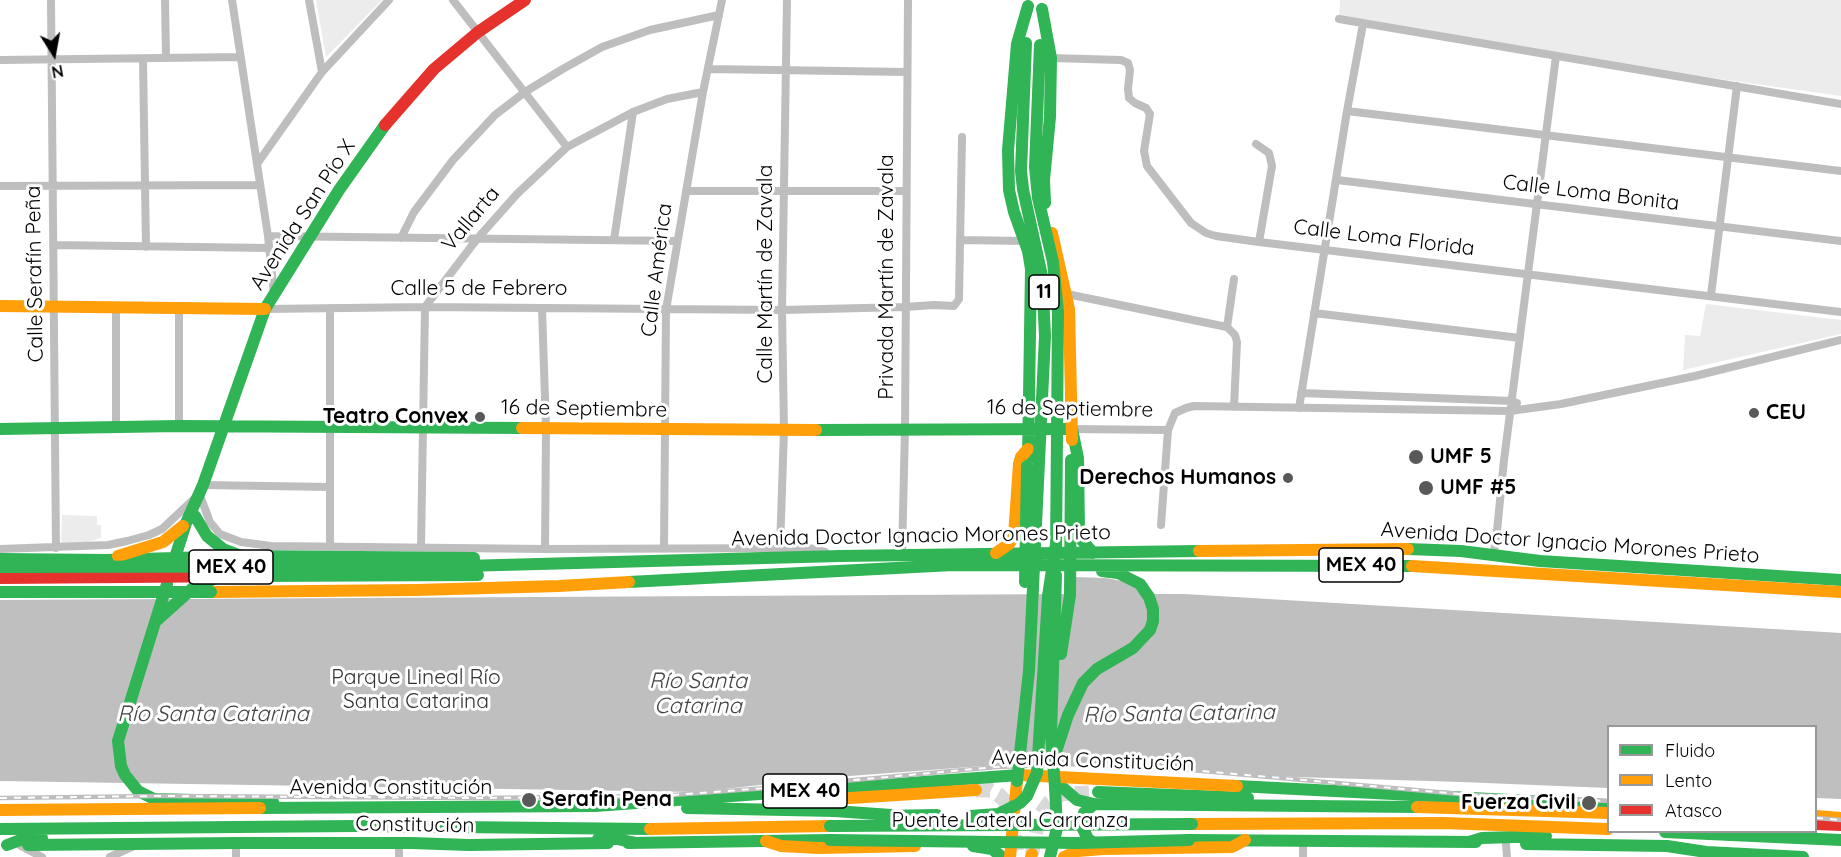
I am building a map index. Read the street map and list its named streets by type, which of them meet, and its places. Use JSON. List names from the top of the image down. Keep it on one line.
{"streets":{"main road":["Avenida San Pío X","Calle 5 de Febrero","11","16 de Septiembre","Avenida Doctor Ignacio Morones Prieto","MEX 40","Avenida Constitución","Puente Lateral Carranza","Constitución"],"street":["Calle Loma Bonita","Vallarta","Calle Loma Florida","Calle América","Calle Serafín Peña","Calle Martín de Zavala","Privada Martín de Zavala"]},"crossings":[["Avenida San Pío X","Calle 5 de Febrero"],["Avenida San Pío X","16 de Septiembre"],["Avenida San Pío X","MEX 40"],["Avenida San Pío X","Avenida Constitución"],["Vallarta","Calle América"],["Vallarta","Calle 5 de Febrero"],["Calle América","Calle 5 de Febrero"],["Calle América","16 de Septiembre"],["Calle Serafín Peña","Calle 5 de Febrero"],["Calle Serafín Peña","16 de Septiembre"],["Calle Martín de Zavala","Calle 5 de Febrero"],["Calle Martín de Zavala","16 de Septiembre"],["Privada Martín de Zavala","Calle 5 de Febrero"],["Privada Martín de Zavala","16 de Septiembre"],["Privada Martín de Zavala","Avenida Doctor Ignacio Morones Prieto"],["Avenida Doctor Ignacio Morones Prieto","MEX 40"],["Puente Lateral Carranza","Constitución"]],"water":["Río Santa Catarina"],"parks":["Parque Lineal Río Santa Catarina"],"places":["CEU","Teatro Convex","UMF 5","Derechos Humanos","UMF #5","Serafin Pena","Fuerza Civil"],"legend":["Fluido","Lento","Atasco"],"north":"bottom"}
